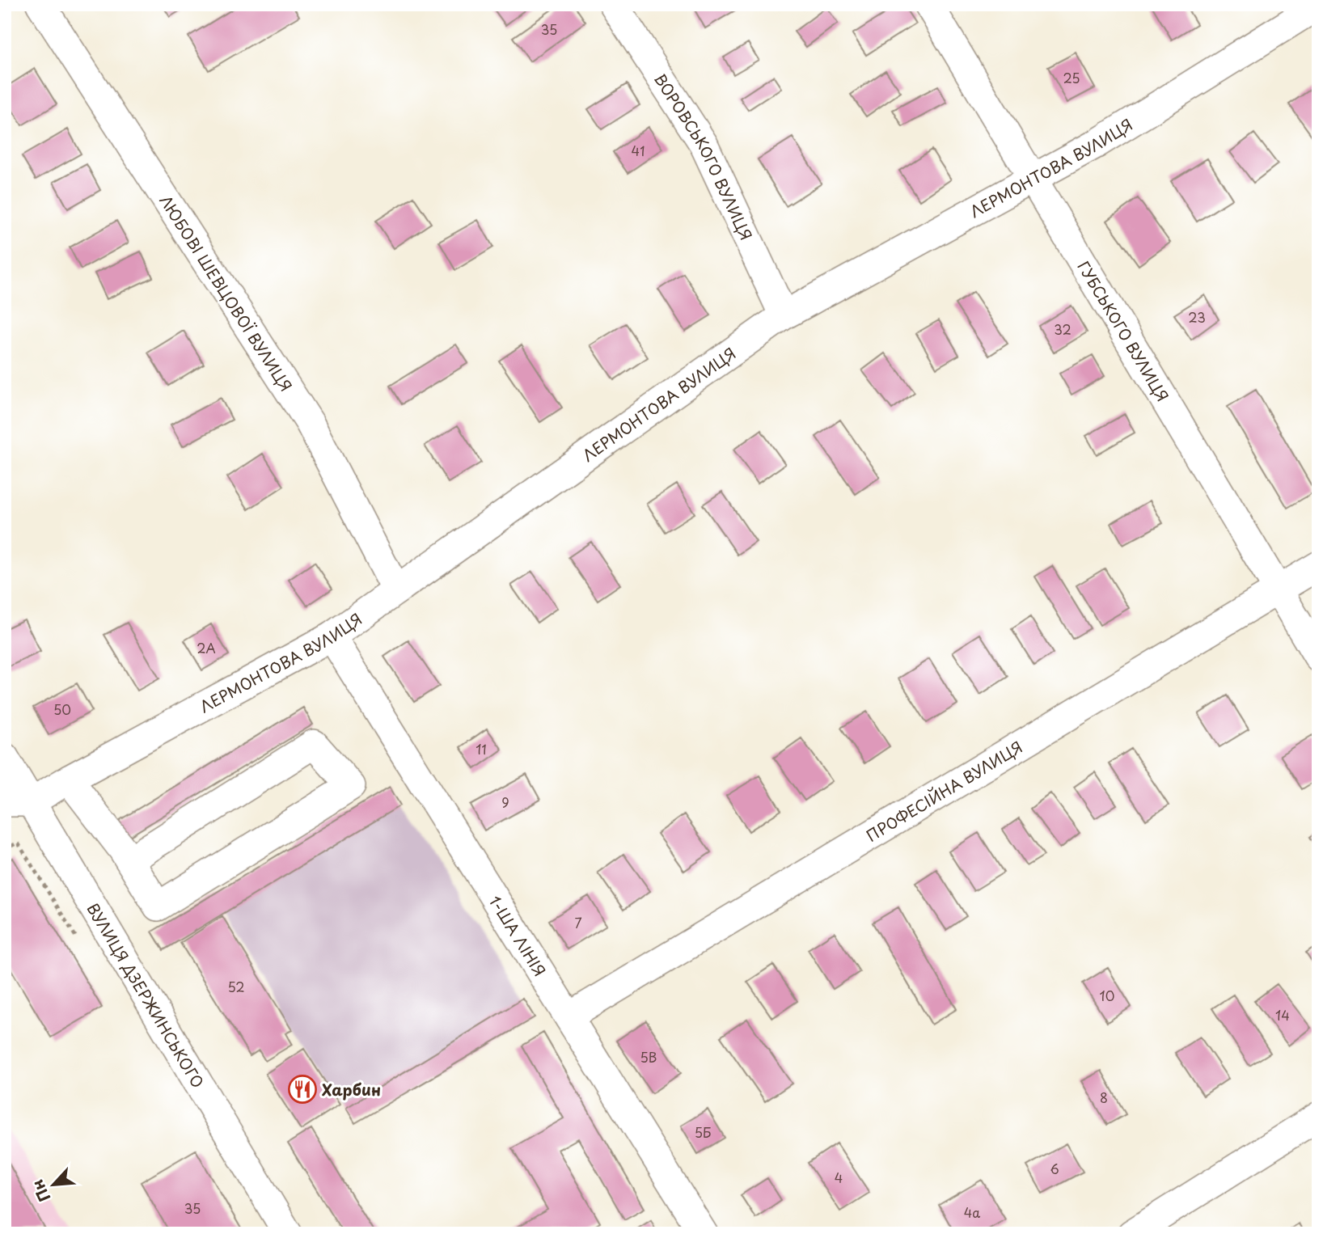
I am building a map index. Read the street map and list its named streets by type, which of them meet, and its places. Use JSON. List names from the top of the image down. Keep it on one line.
{"streets":{"street":["ВОРОВСЬКОГО ВУЛИЦЯ","ЛЕРМОНТОВА ВУЛИЦЯ","ЛЮБОВІ ШЕВЦОВОЇ ВУЛИЦЯ","ГУБСЬКОГО ВУЛИЦЯ","ПРОФЕСІЙНА ВУЛИЦЯ","1-ША ЛІНІЯ","ВУЛИЦЯ ДЗЕРЖИНСЬКОГО"]},"crossings":[["ВОРОВСЬКОГО ВУЛИЦЯ","ЛЕРМОНТОВА ВУЛИЦЯ"],["ЛЕРМОНТОВА ВУЛИЦЯ","ЛЮБОВІ ШЕВЦОВОЇ ВУЛИЦЯ"],["ЛЕРМОНТОВА ВУЛИЦЯ","ГУБСЬКОГО ВУЛИЦЯ"],["ЛЕРМОНТОВА ВУЛИЦЯ","1-ША ЛІНІЯ"],["ЛЕРМОНТОВА ВУЛИЦЯ","ВУЛИЦЯ ДЗЕРЖИНСЬКОГО"],["ГУБСЬКОГО ВУЛИЦЯ","ПРОФЕСІЙНА ВУЛИЦЯ"],["ПРОФЕСІЙНА ВУЛИЦЯ","1-ША ЛІНІЯ"]],"places":{"restaurant":["Харбин"]},"house_numbers":["35","25","41","23","32","2А","50","11","9","7","52","10","14","5В","8","5Б","6","4","35","4а"],"north":"bottom left"}
